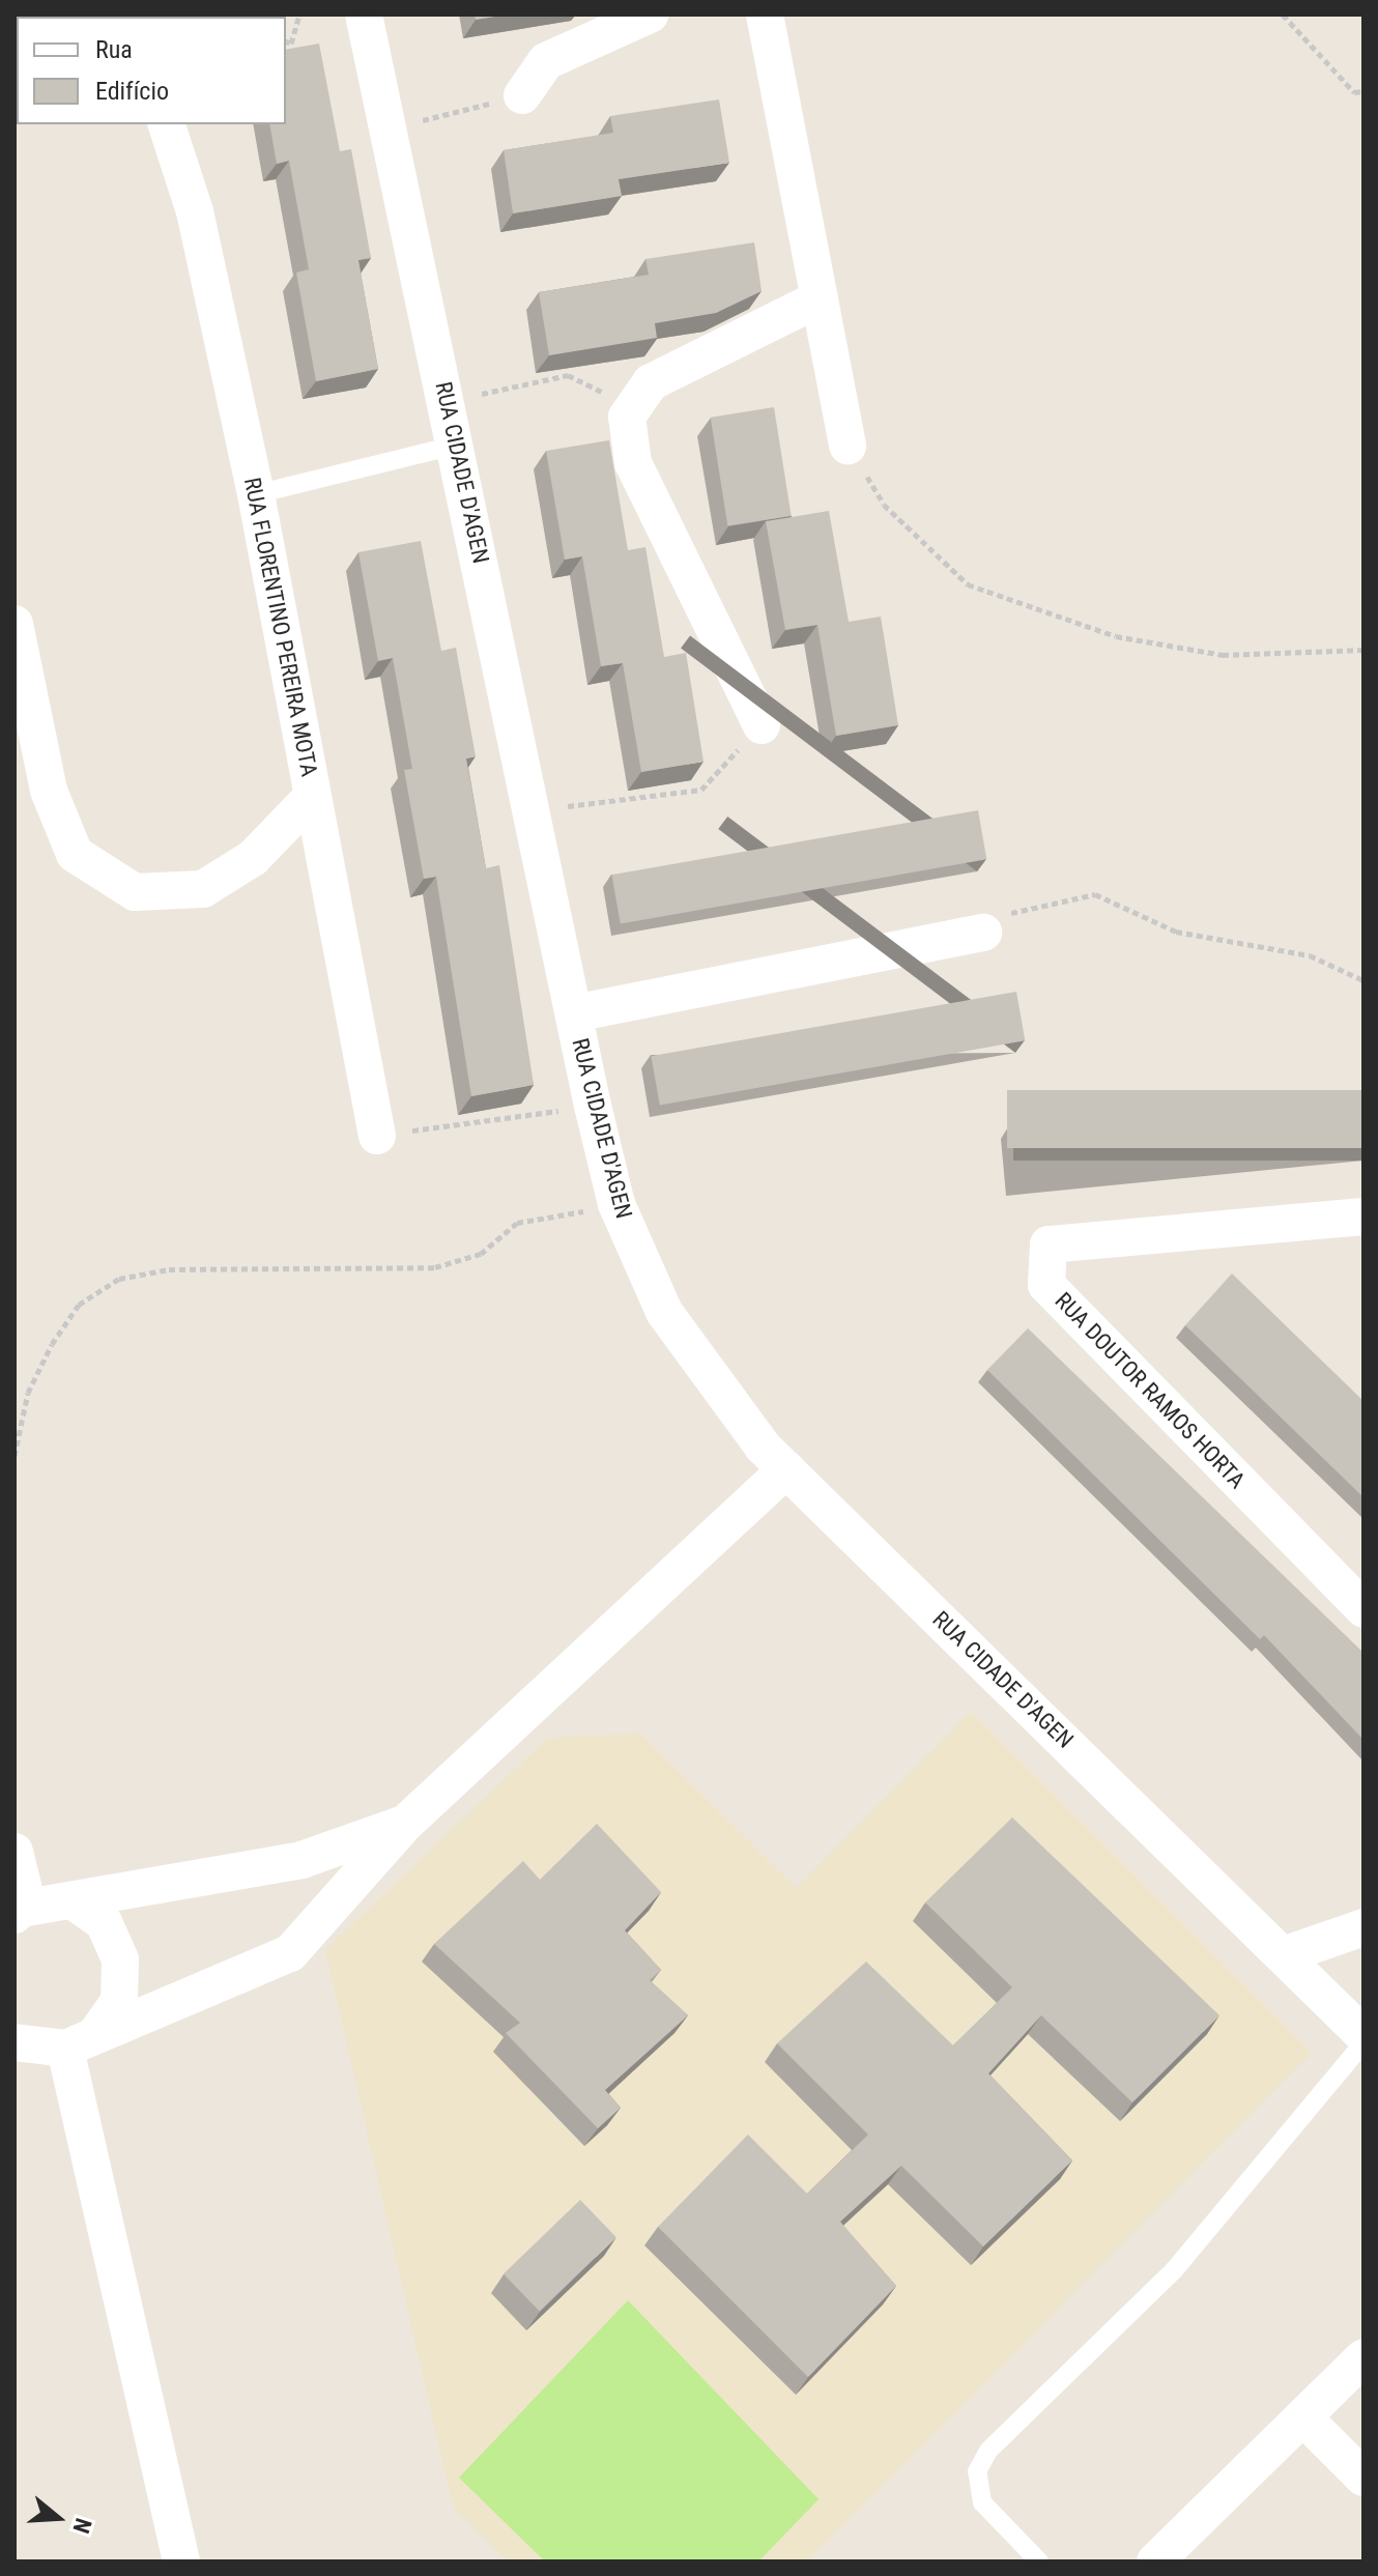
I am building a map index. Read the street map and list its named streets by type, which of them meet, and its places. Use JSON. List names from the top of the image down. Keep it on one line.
{"streets":{"street":["RUA CIDADE D'AGEN","RUA FLORENTINO PEREIRA MOTA","RUA DOUTOR RAMOS HORTA"]},"legend":["Rua","Edifício"],"north":"right"}
